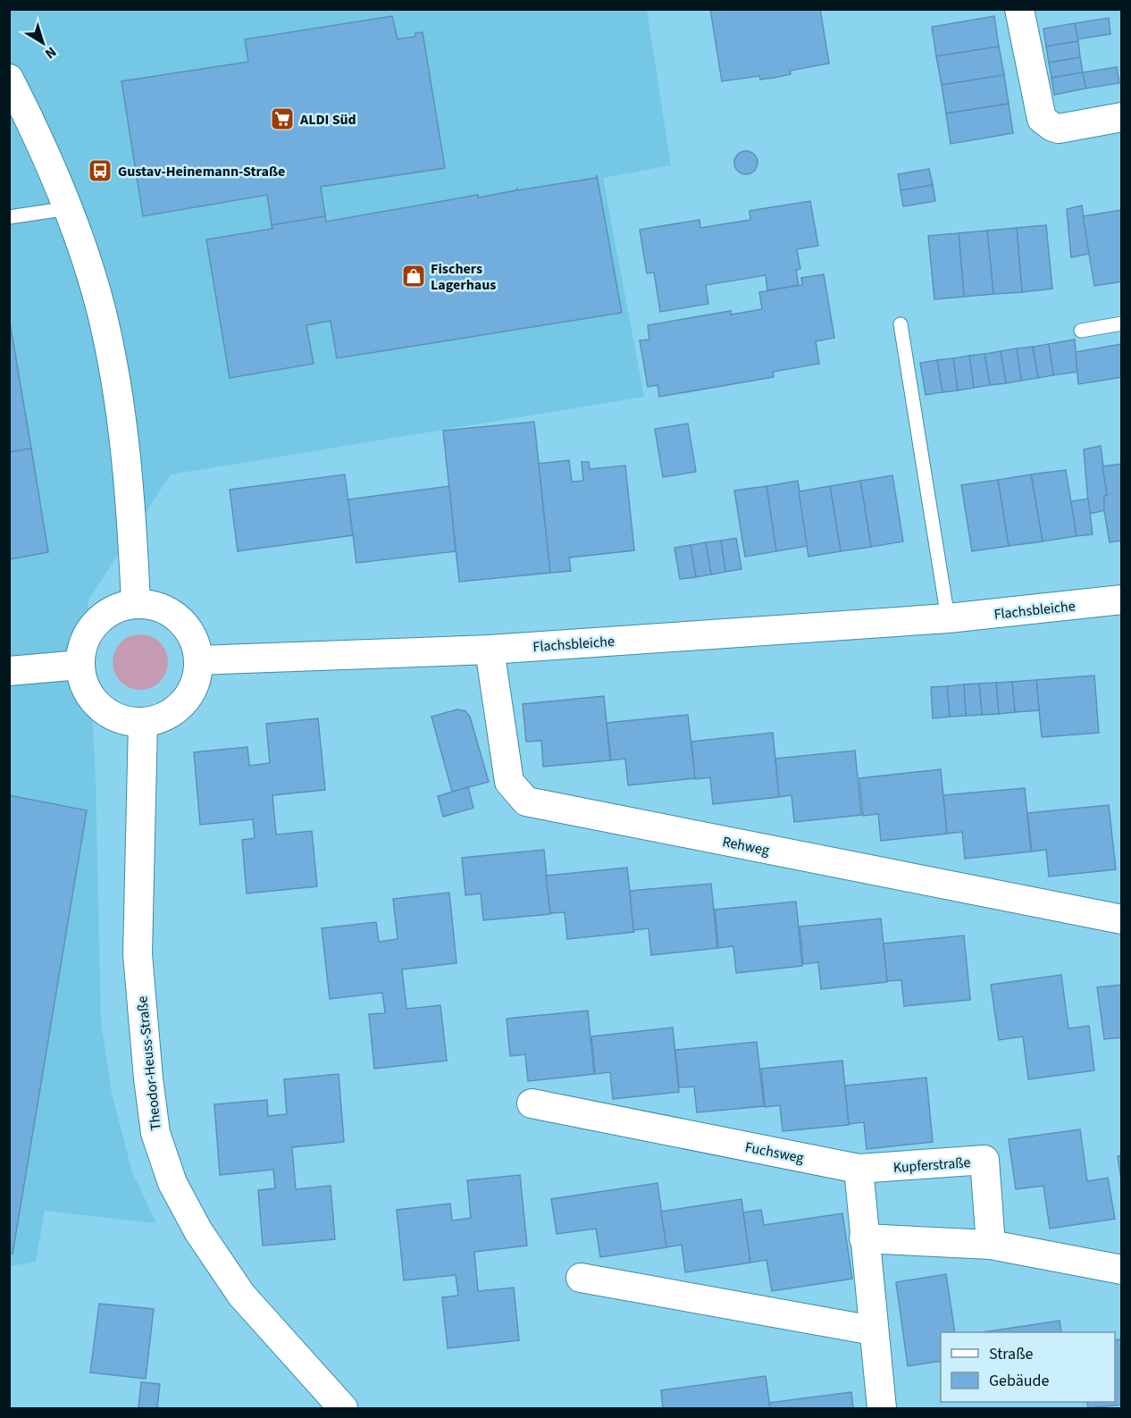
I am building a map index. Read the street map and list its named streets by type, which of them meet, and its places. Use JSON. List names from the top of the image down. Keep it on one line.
{"streets":{"street":["Flachsbleiche","Rehweg","Theodor-Heuss-Straße","Fuchsweg","Kupferstraße"]},"crossings":[["Flachsbleiche","Rehweg"],["Flachsbleiche","Theodor-Heuss-Straße"],["Fuchsweg","Kupferstraße"]],"places":{"supermarket":["ALDI Süd"],"bus stop":["Gustav-Heinemann-Straße"],"shop":["Fischers Lagerhaus"]},"legend":["Straße","Gebäude"],"north":"bottom right"}
